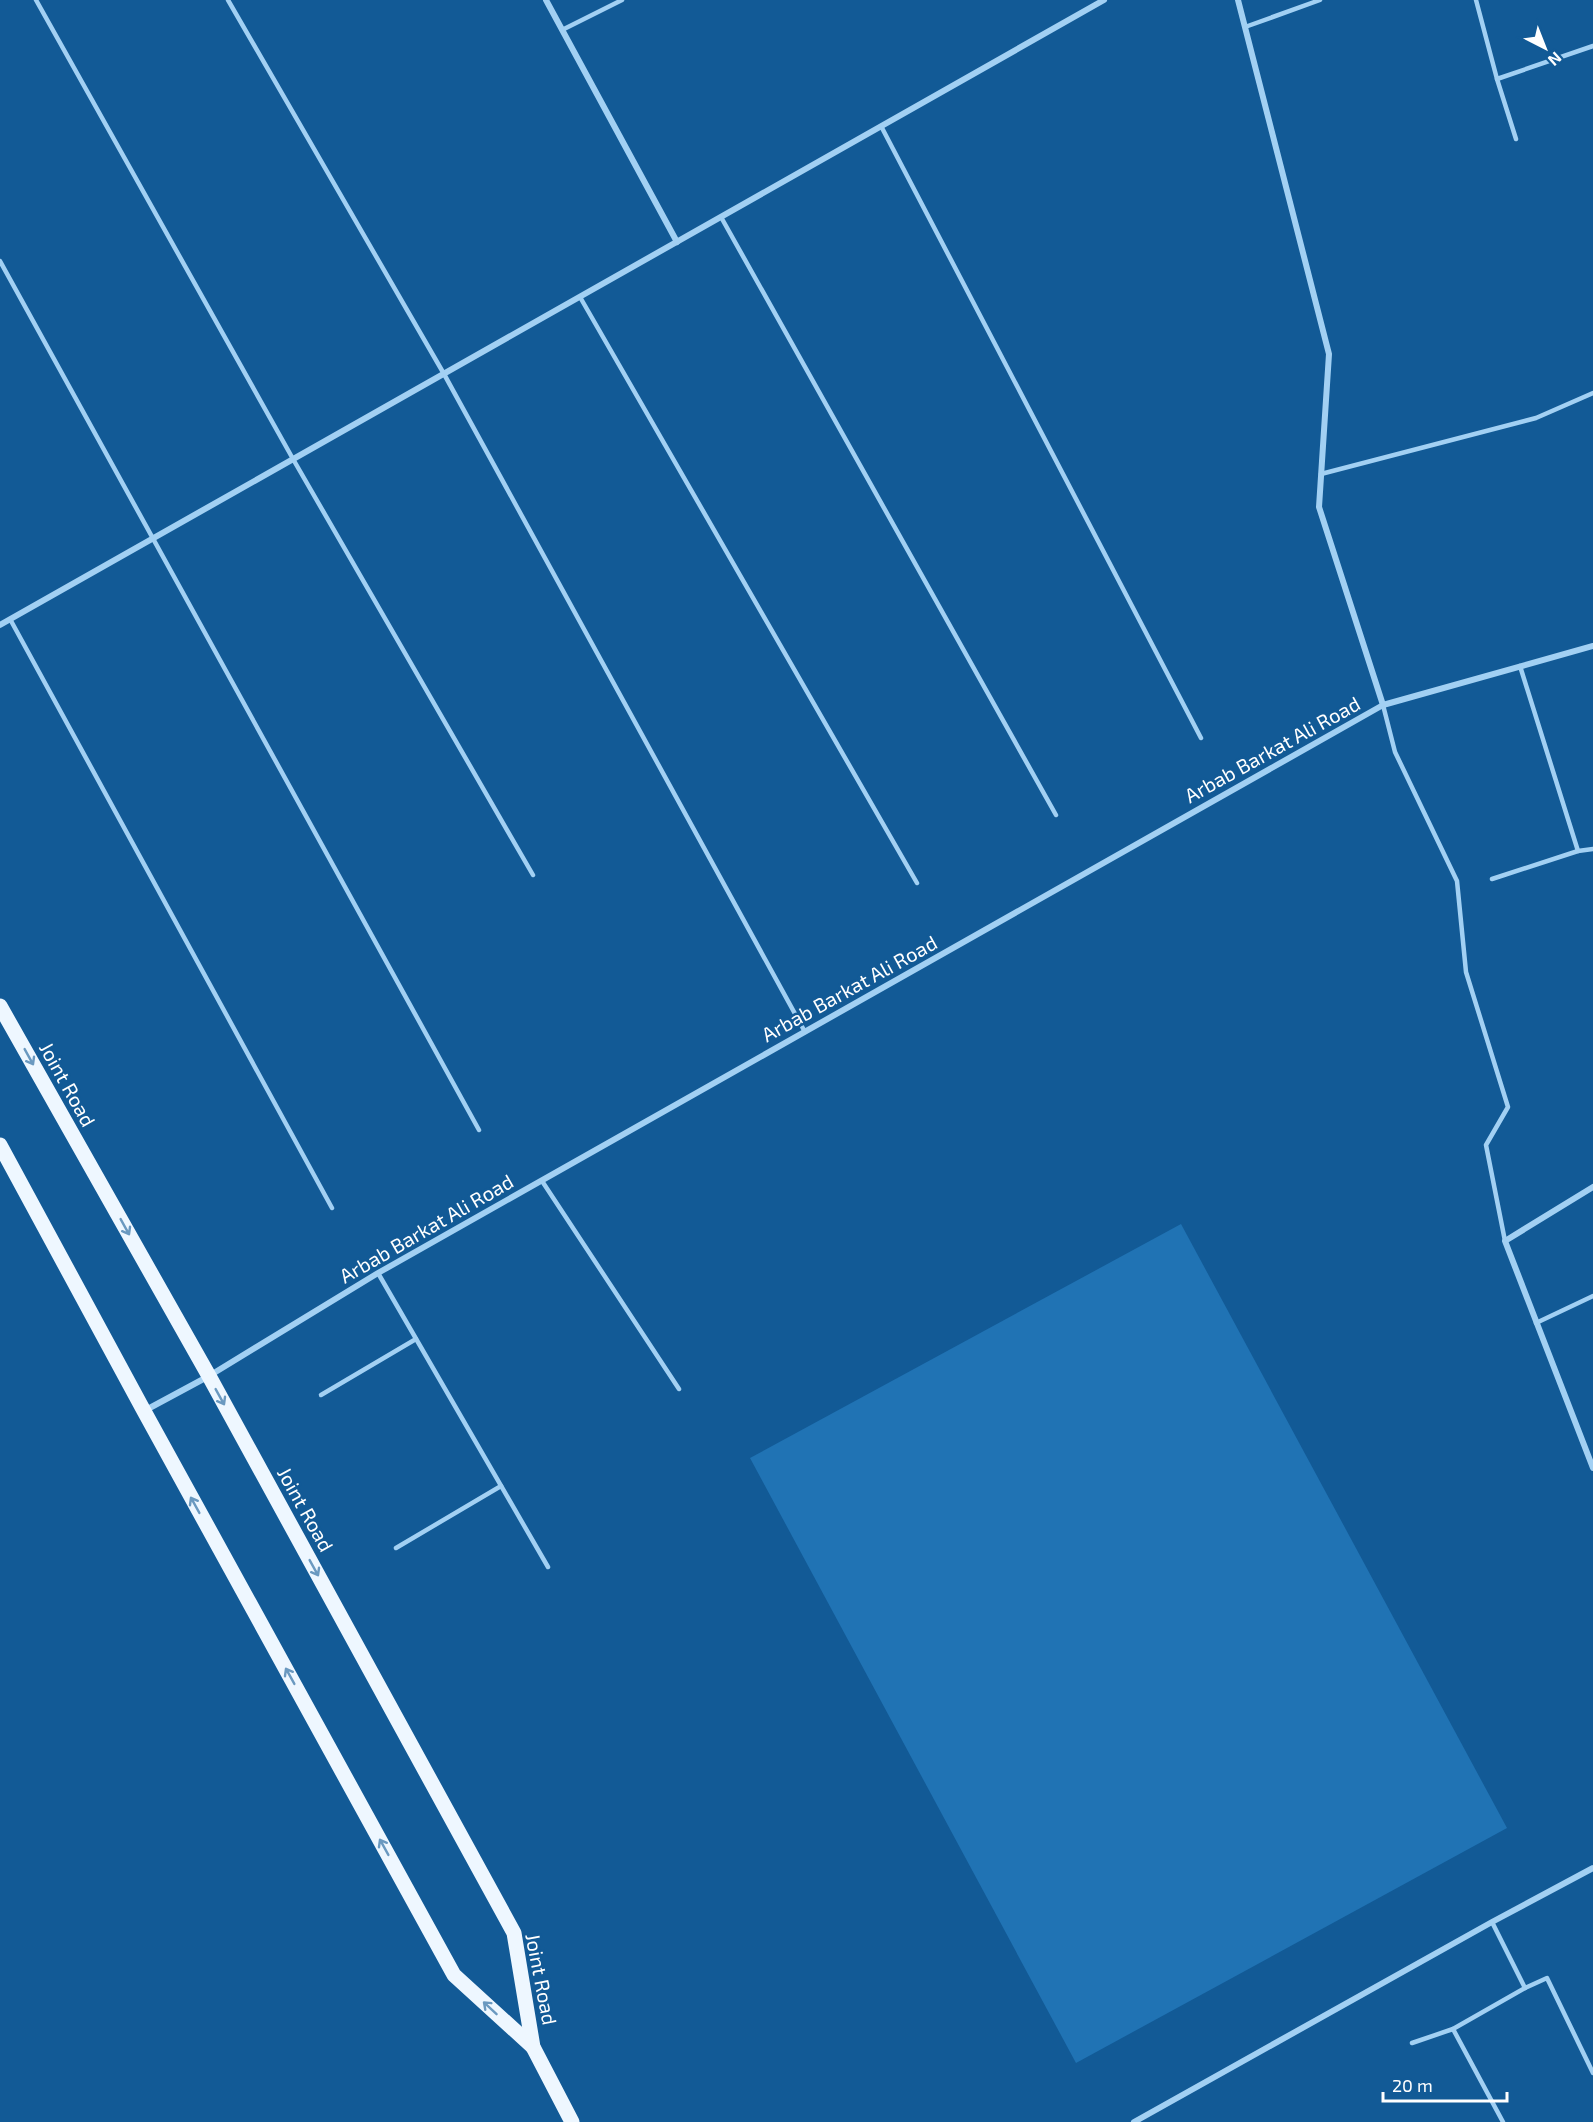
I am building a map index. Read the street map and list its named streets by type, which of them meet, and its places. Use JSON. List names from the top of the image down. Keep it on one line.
{"streets":{"main road":["Joint Road"],"street":["Arbab Barkat Ali Road"]},"crossings":[["Arbab Barkat Ali Road","Joint Road"]],"scale_bar":"20 m","north":"bottom right"}
